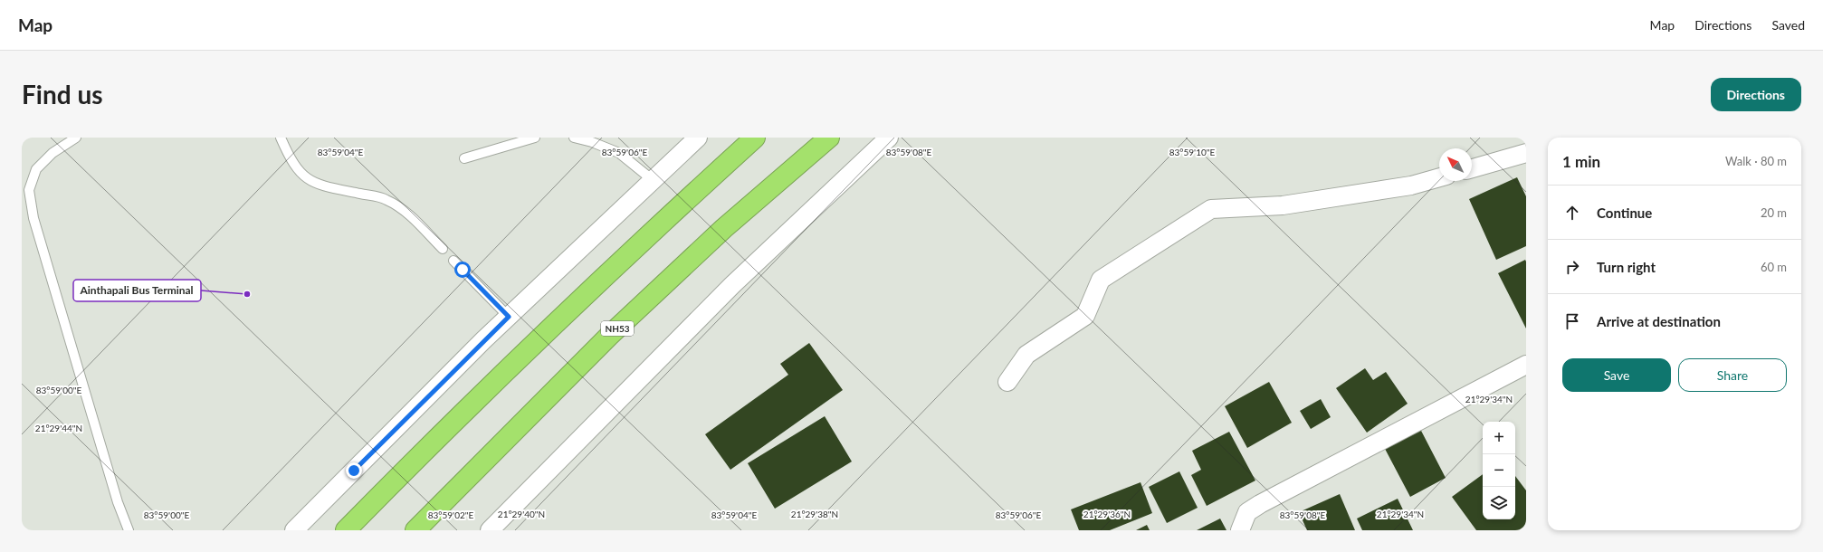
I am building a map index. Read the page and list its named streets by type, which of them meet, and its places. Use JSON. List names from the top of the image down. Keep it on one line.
{"streets":{"highway":["NH53"]},"places":["Ainthapali Bus Terminal"],"north":"top left","page":{"header":"Map","nav":["Map","Directions","Saved"],"buttons":["Directions",["Save","Share"]],"title":"Find us","heading":["1 min","Walk · 80 m"],"list":[["Continue","20 m"],["Turn right","60 m"],"Arrive at destination"],"map_buttons":["+","−"]},"coordinates":["83°59'04\"E","83°59'06\"E","83°59'08\"E","83°59'10\"E","83°59'00\"E","21°29'34\"N","21°29'44\"N","21°29'40\"N","21°29'38\"N","21°29'36\"N","83°59'02\"E"]}
